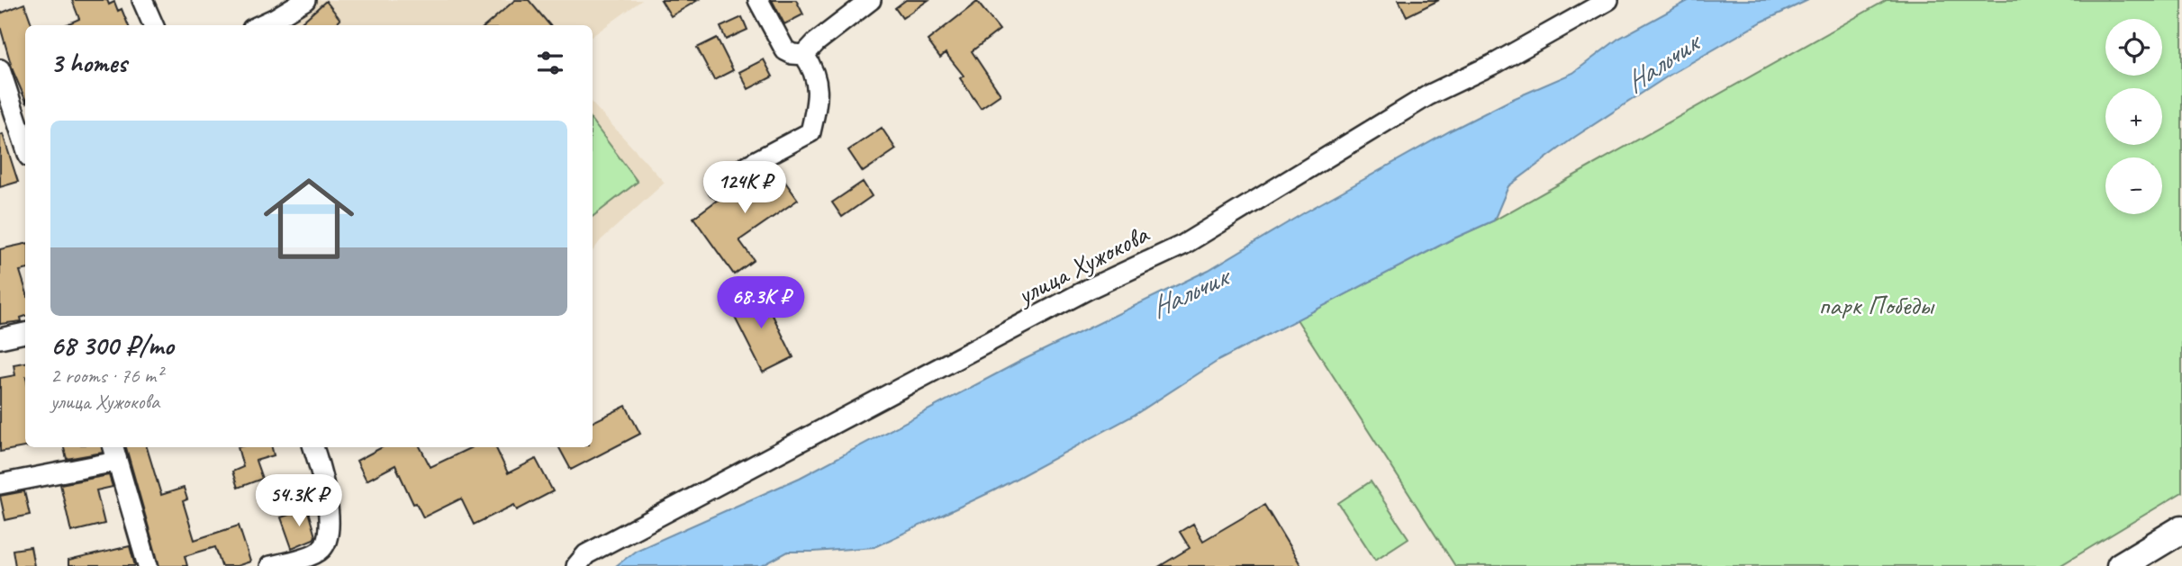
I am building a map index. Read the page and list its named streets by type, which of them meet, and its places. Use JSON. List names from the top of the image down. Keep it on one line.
{"streets":{"street":["улица Хужокова"]},"water":["Нальчик"],"parks":["парк Победы"],"page":{"map_buttons":["+","−"],"heading":"3 homes","list":[{"name":"68 300 ₽/mo","note":"2 rooms · 76 m² · улица Хужокова"}],"price":["124K ₽","68.3K ₽","54.3K ₽"]}}
